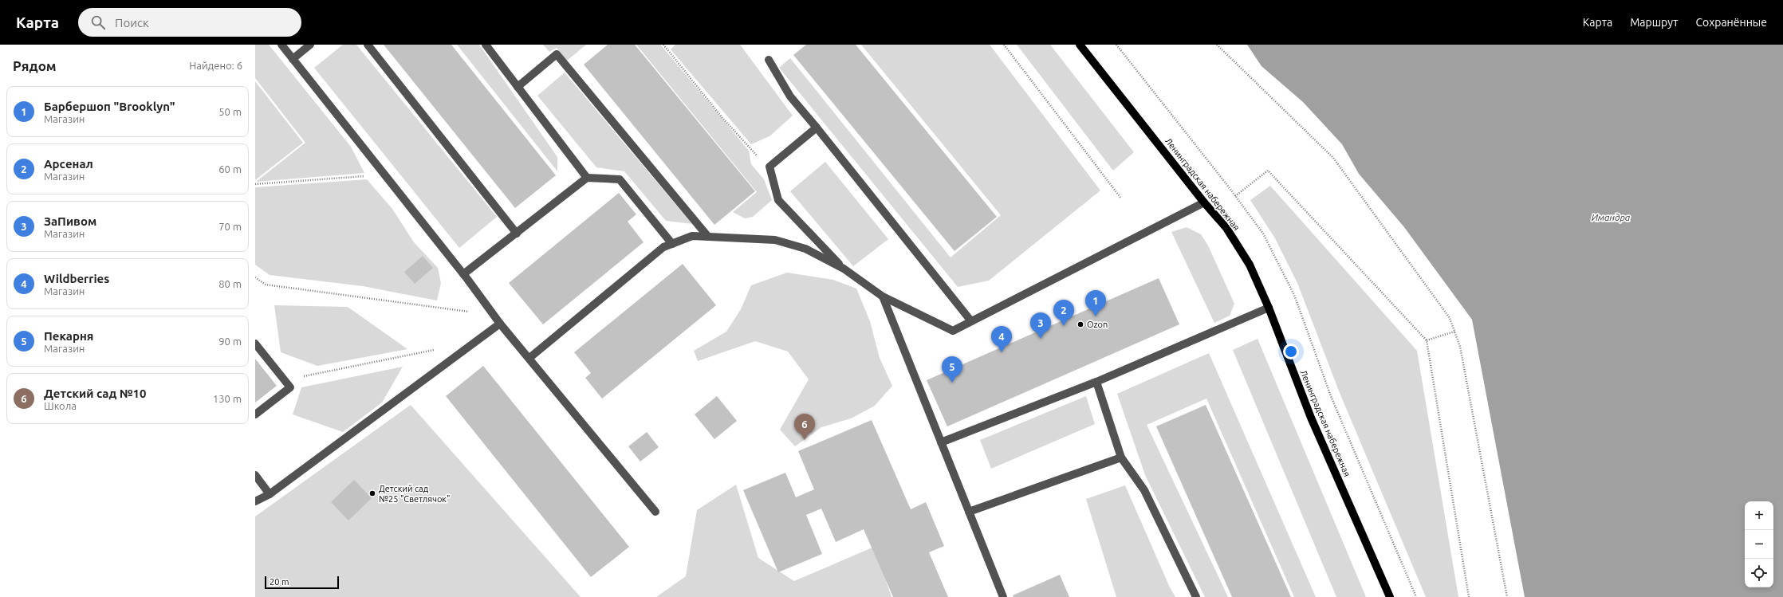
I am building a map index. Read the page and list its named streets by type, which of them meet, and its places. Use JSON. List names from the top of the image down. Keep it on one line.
{"streets":{"main road":["Ленинградская набережная"]},"water":["Имандра"],"places":["Ozon","Детский сад №25 \"Светлячок\""],"scale_bar":"20 m","page":{"header":"Карта","search":"Поиск","nav":["Карта","Маршрут","Сохранённые"],"heading":["Рядом","Найдено: 6"],"list":[{"mark":"1","name":"Барбершоп \"Brоoklyn\"","note":"Магазин","value":"50 m"},{"mark":"2","name":"Арсенал","note":"Магазин","value":"60 m"},{"mark":"3","name":"ЗаПивом","note":"Магазин","value":"70 m"},{"mark":"4","name":"Wildberries","note":"Магазин","value":"80 m"},{"mark":"5","name":"Пекарня","note":"Магазин","value":"90 m"},{"mark":"6","name":"Детский сад №10","note":"Школа","value":"130 m"}],"pins":["1","2","3","4","5","6"],"map_buttons":["+","−"],"scale":"20 m"}}
